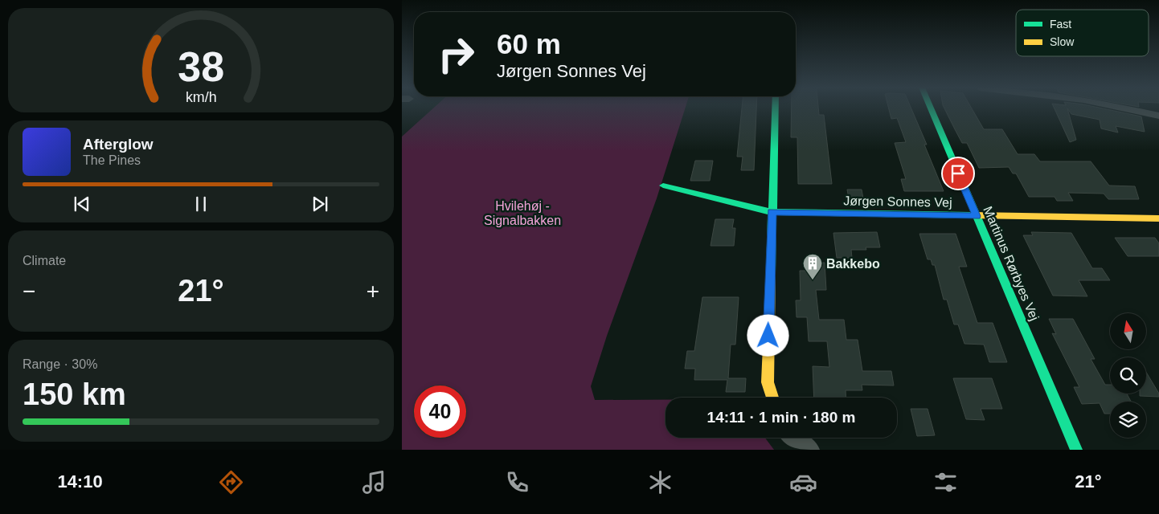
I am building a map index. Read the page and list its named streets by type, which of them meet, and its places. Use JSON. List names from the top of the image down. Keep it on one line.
{"streets":{"street":["Jørgen Sonnes Vej","Martinus Rørbyes Vej"]},"crossings":[["Jørgen Sonnes Vej","Martinus Rørbyes Vej"]],"parks":["Hvilehøj - Signalbakken"],"places":{"building":["Bakkebo"]},"legend":["Fast","Slow"],"north":"top","page":{"turn":["60 m","Jørgen Sonnes Vej"],"song":["Afterglow","The Pines"],"tile":["Climate",["Range · 30%","150 km"]],"heat":["−","21°","+"],"limit":"40","trip":"14:11 · 1 min · 180 m","tabs":["14:10","21°"],"gauge":["38","km/h"]}}
